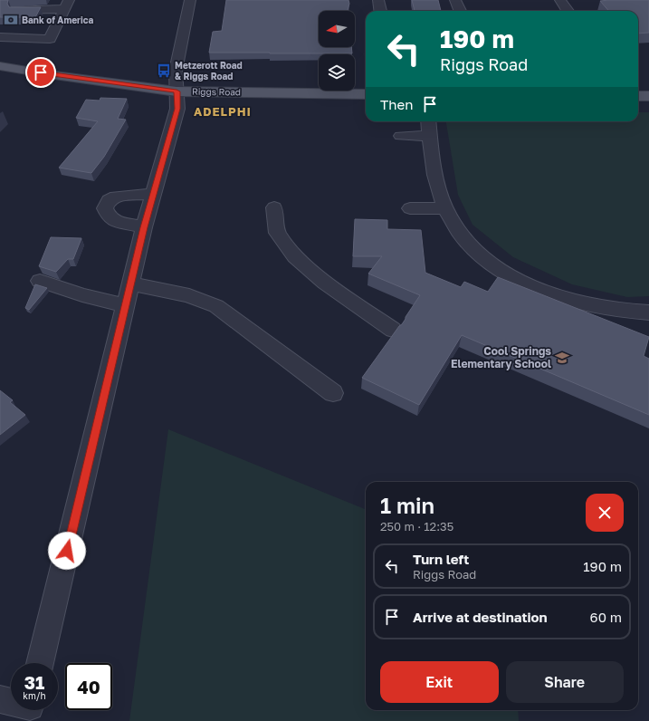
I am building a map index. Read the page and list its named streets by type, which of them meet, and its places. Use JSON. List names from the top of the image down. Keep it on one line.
{"streets":{"main road":["Riggs Road"]},"districts":["ADELPHI"],"places":{"bank":["Bank of America"],"bus stop":["Metzerott Road & Riggs Road"],"school or university":["Cool Springs Elementary School"]},"north":"left","page":{"turn":["190 m","Riggs Road"],"then":"Then","heading":["1 min","250 m · 12:35"],"list":[{"name":"Turn left","note":"Riggs Road","value":"190 m"},{"name":"Arrive at destination","value":"60 m"}],"buttons":["Exit","Share"],"speed":"31 km/h","limit":"40"}}
